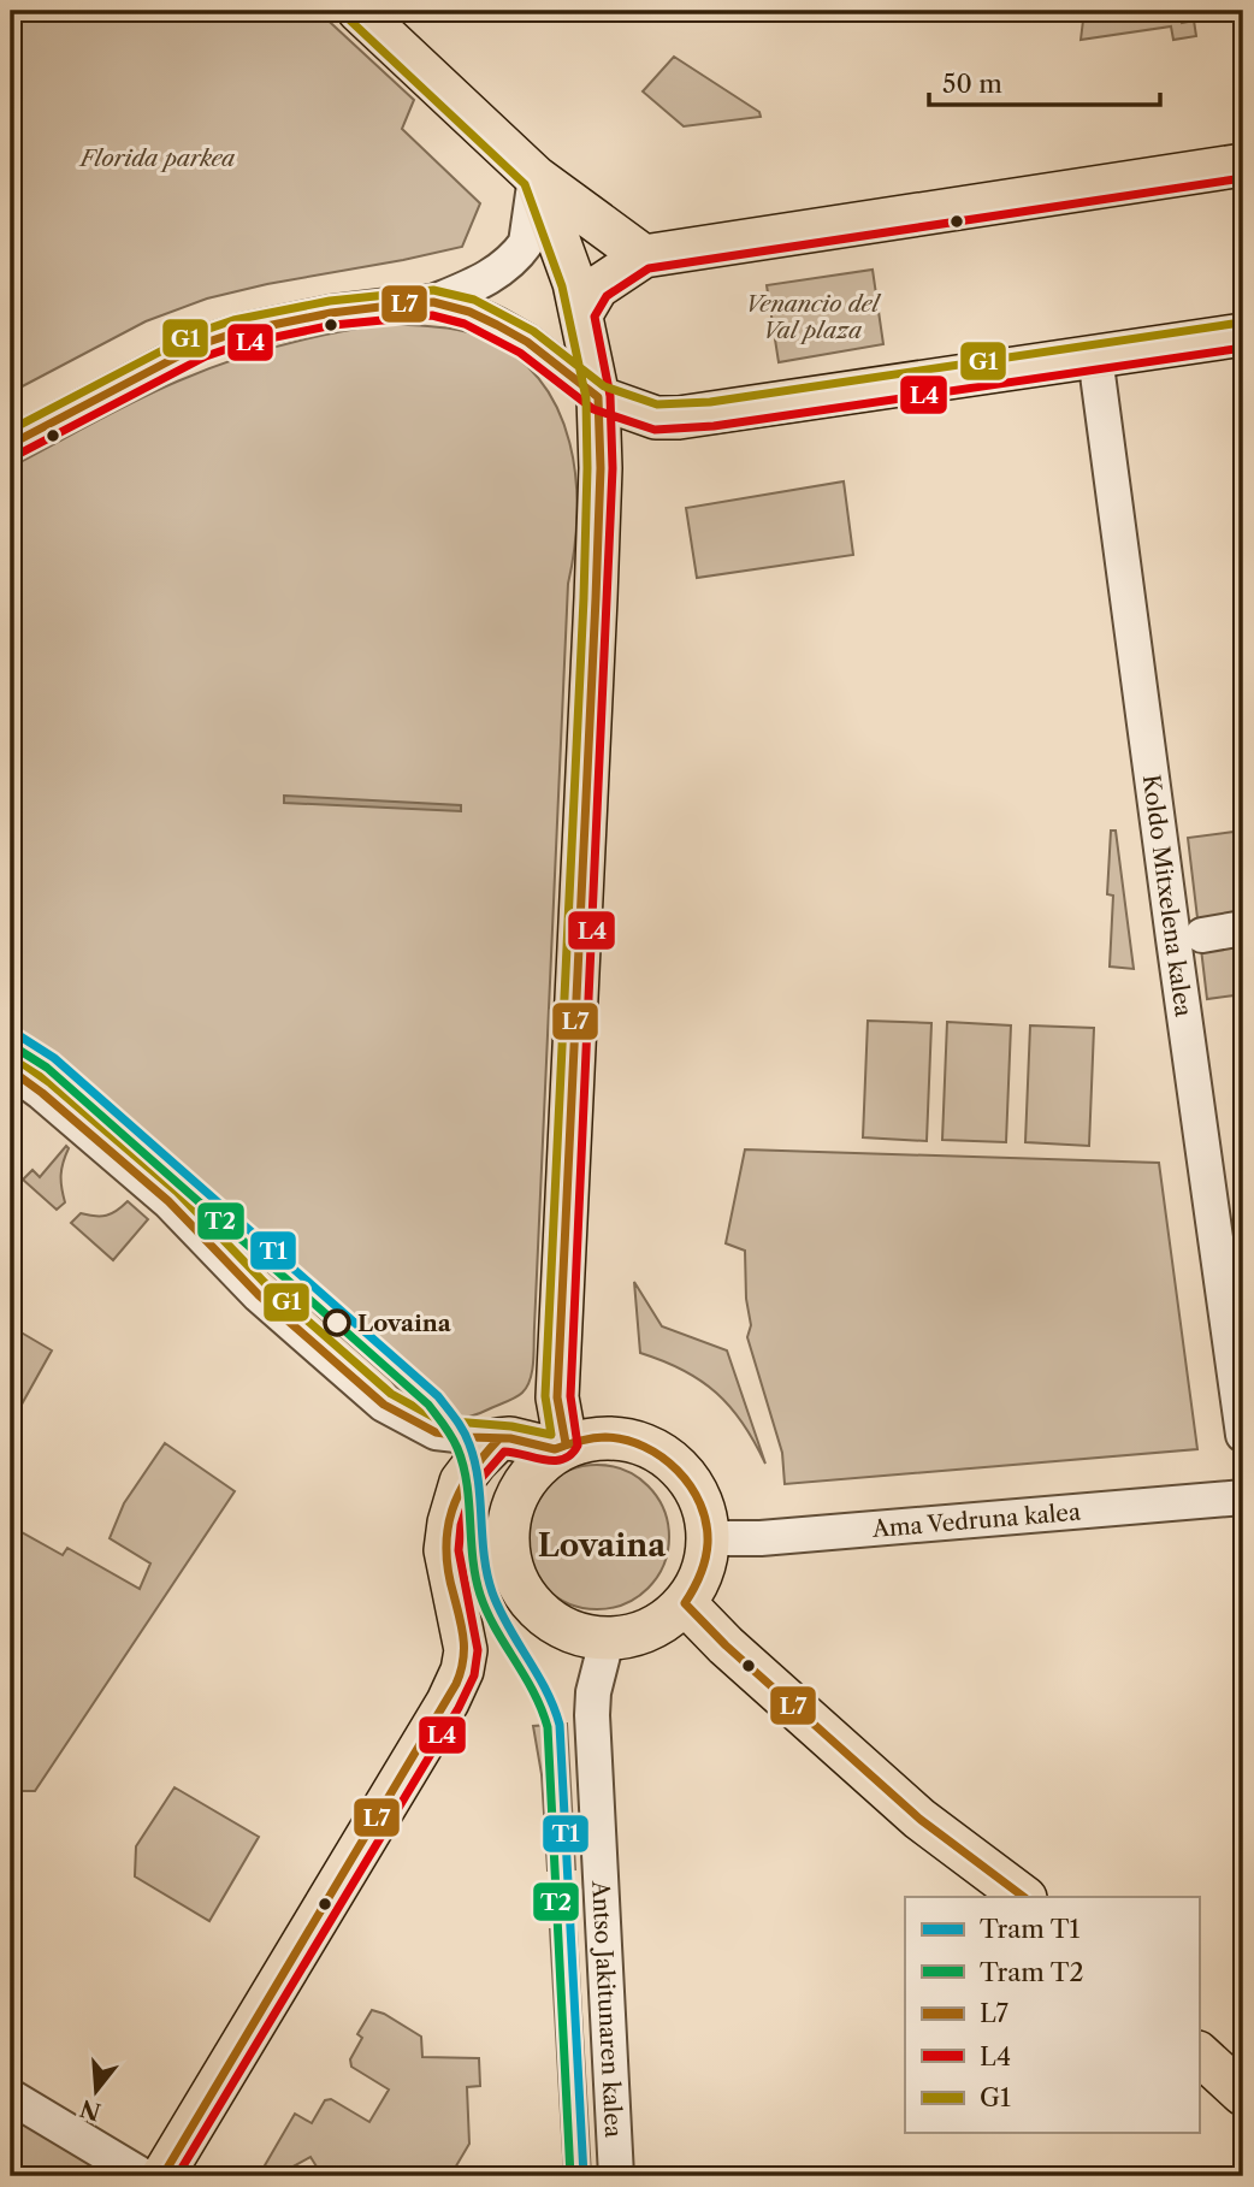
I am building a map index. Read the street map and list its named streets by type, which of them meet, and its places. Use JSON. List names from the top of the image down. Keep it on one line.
{"streets":{"street":["Koldo Mitxelena kalea","Ama Vedruna kalea","Antso Jakitunaren kalea"]},"crossings":[["Ama Vedruna kalea","Antso Jakitunaren kalea"]],"districts":["Lovaina"],"parks":["Florida parkea","Venancio del Val plaza"],"places":["Lovaina"],"lines":["transit line G1","transit line L4","transit line L7","tram line T1","tram line T2"],"legend":["Tram T1","Tram T2","L7","L4","G1"],"scale_bar":"50 m","north":"bottom"}
